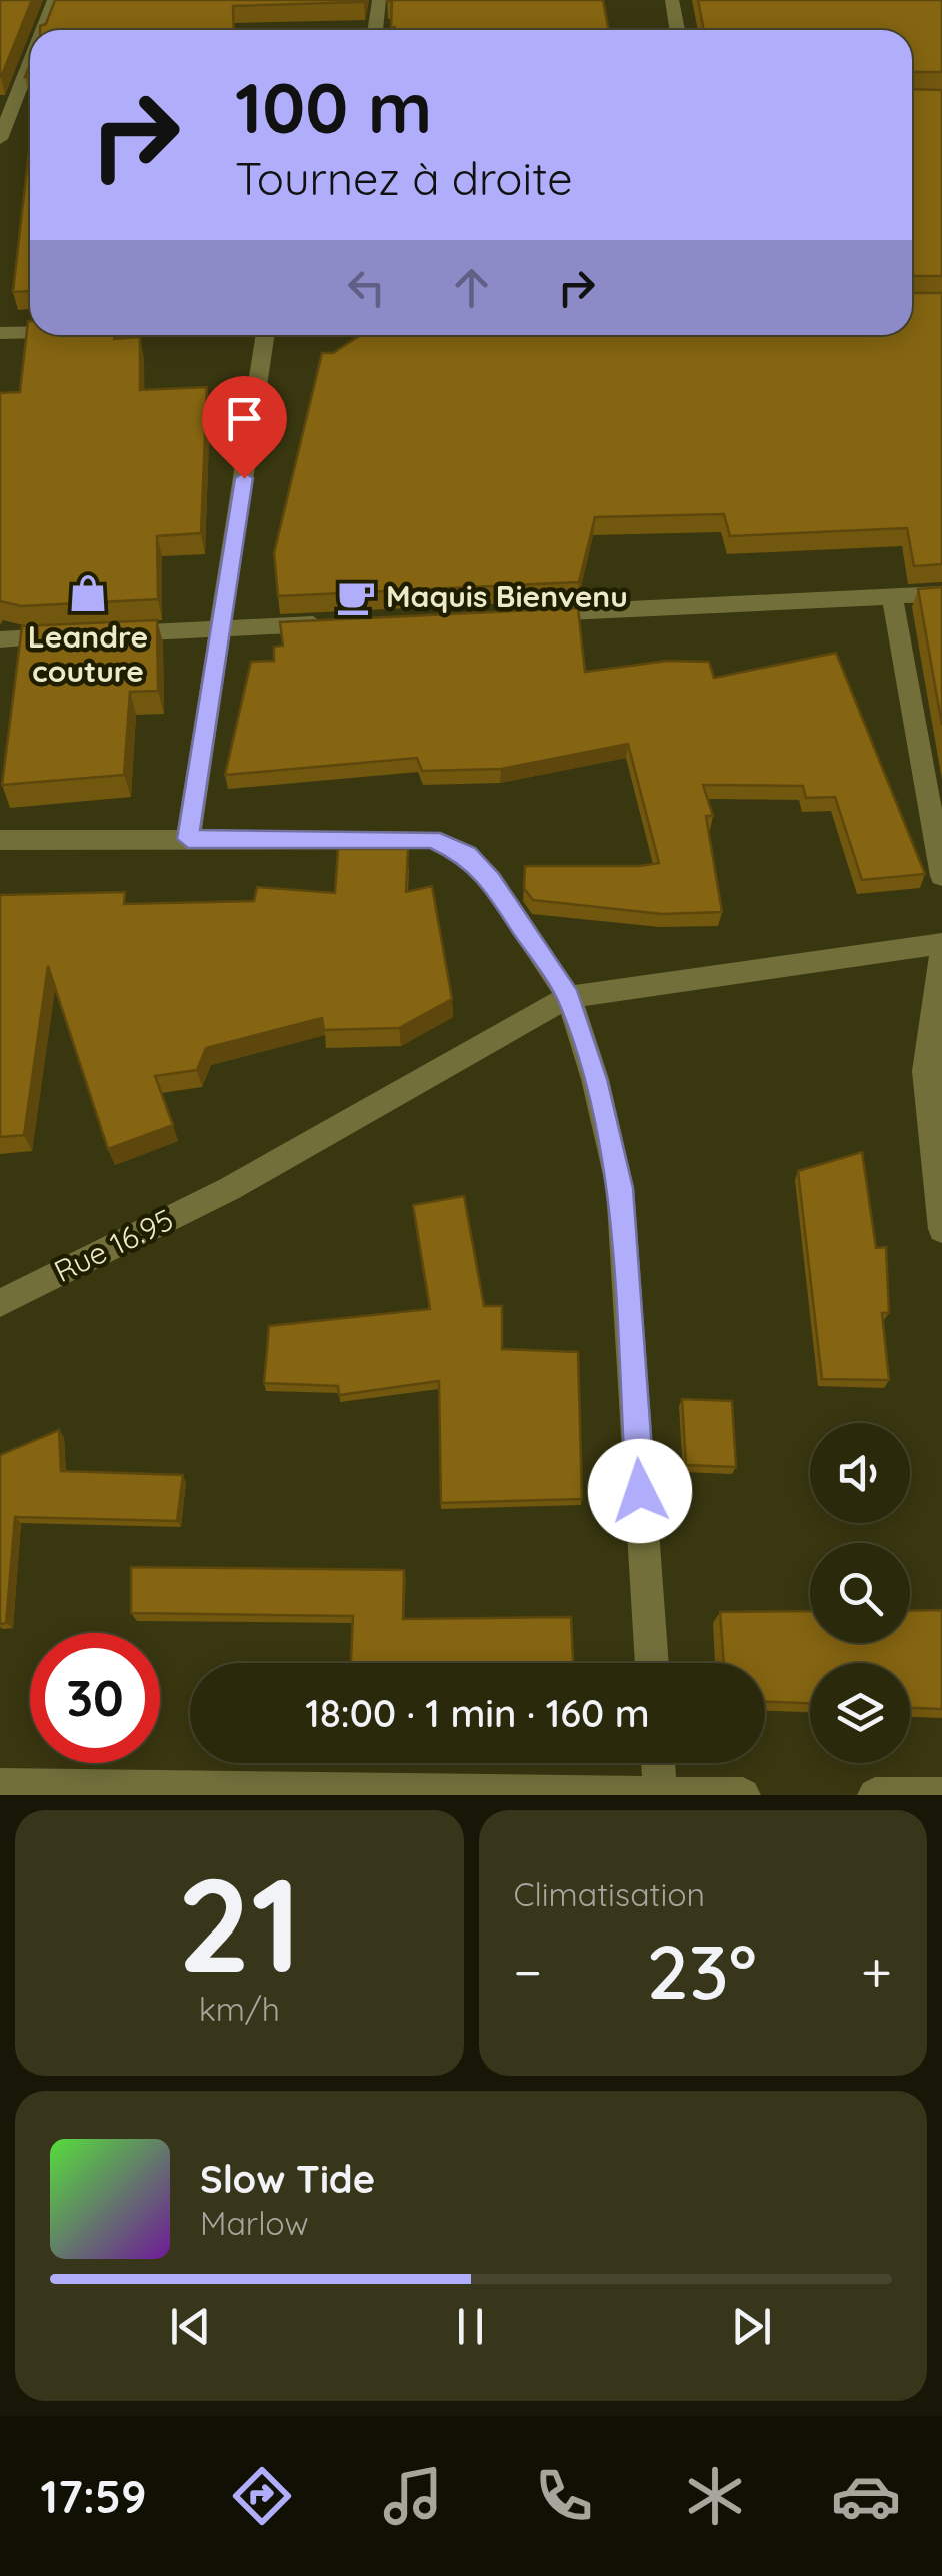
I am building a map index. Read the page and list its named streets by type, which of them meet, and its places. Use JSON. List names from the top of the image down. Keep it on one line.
{"streets":{"street":["Rue 16.95"]},"places":{"shop":["Leandre couture"],"cafe":["Maquis Bienvenu"]},"page":{"turn":["100 m","Tournez à droite"],"limit":"30","trip":"18:00 · 1 min · 160 m","tile":[["21","km/h"],"Climatisation"],"heat":["−","23°","+"],"song":["Slow Tide","Marlow"],"tabs":"17:59"}}
